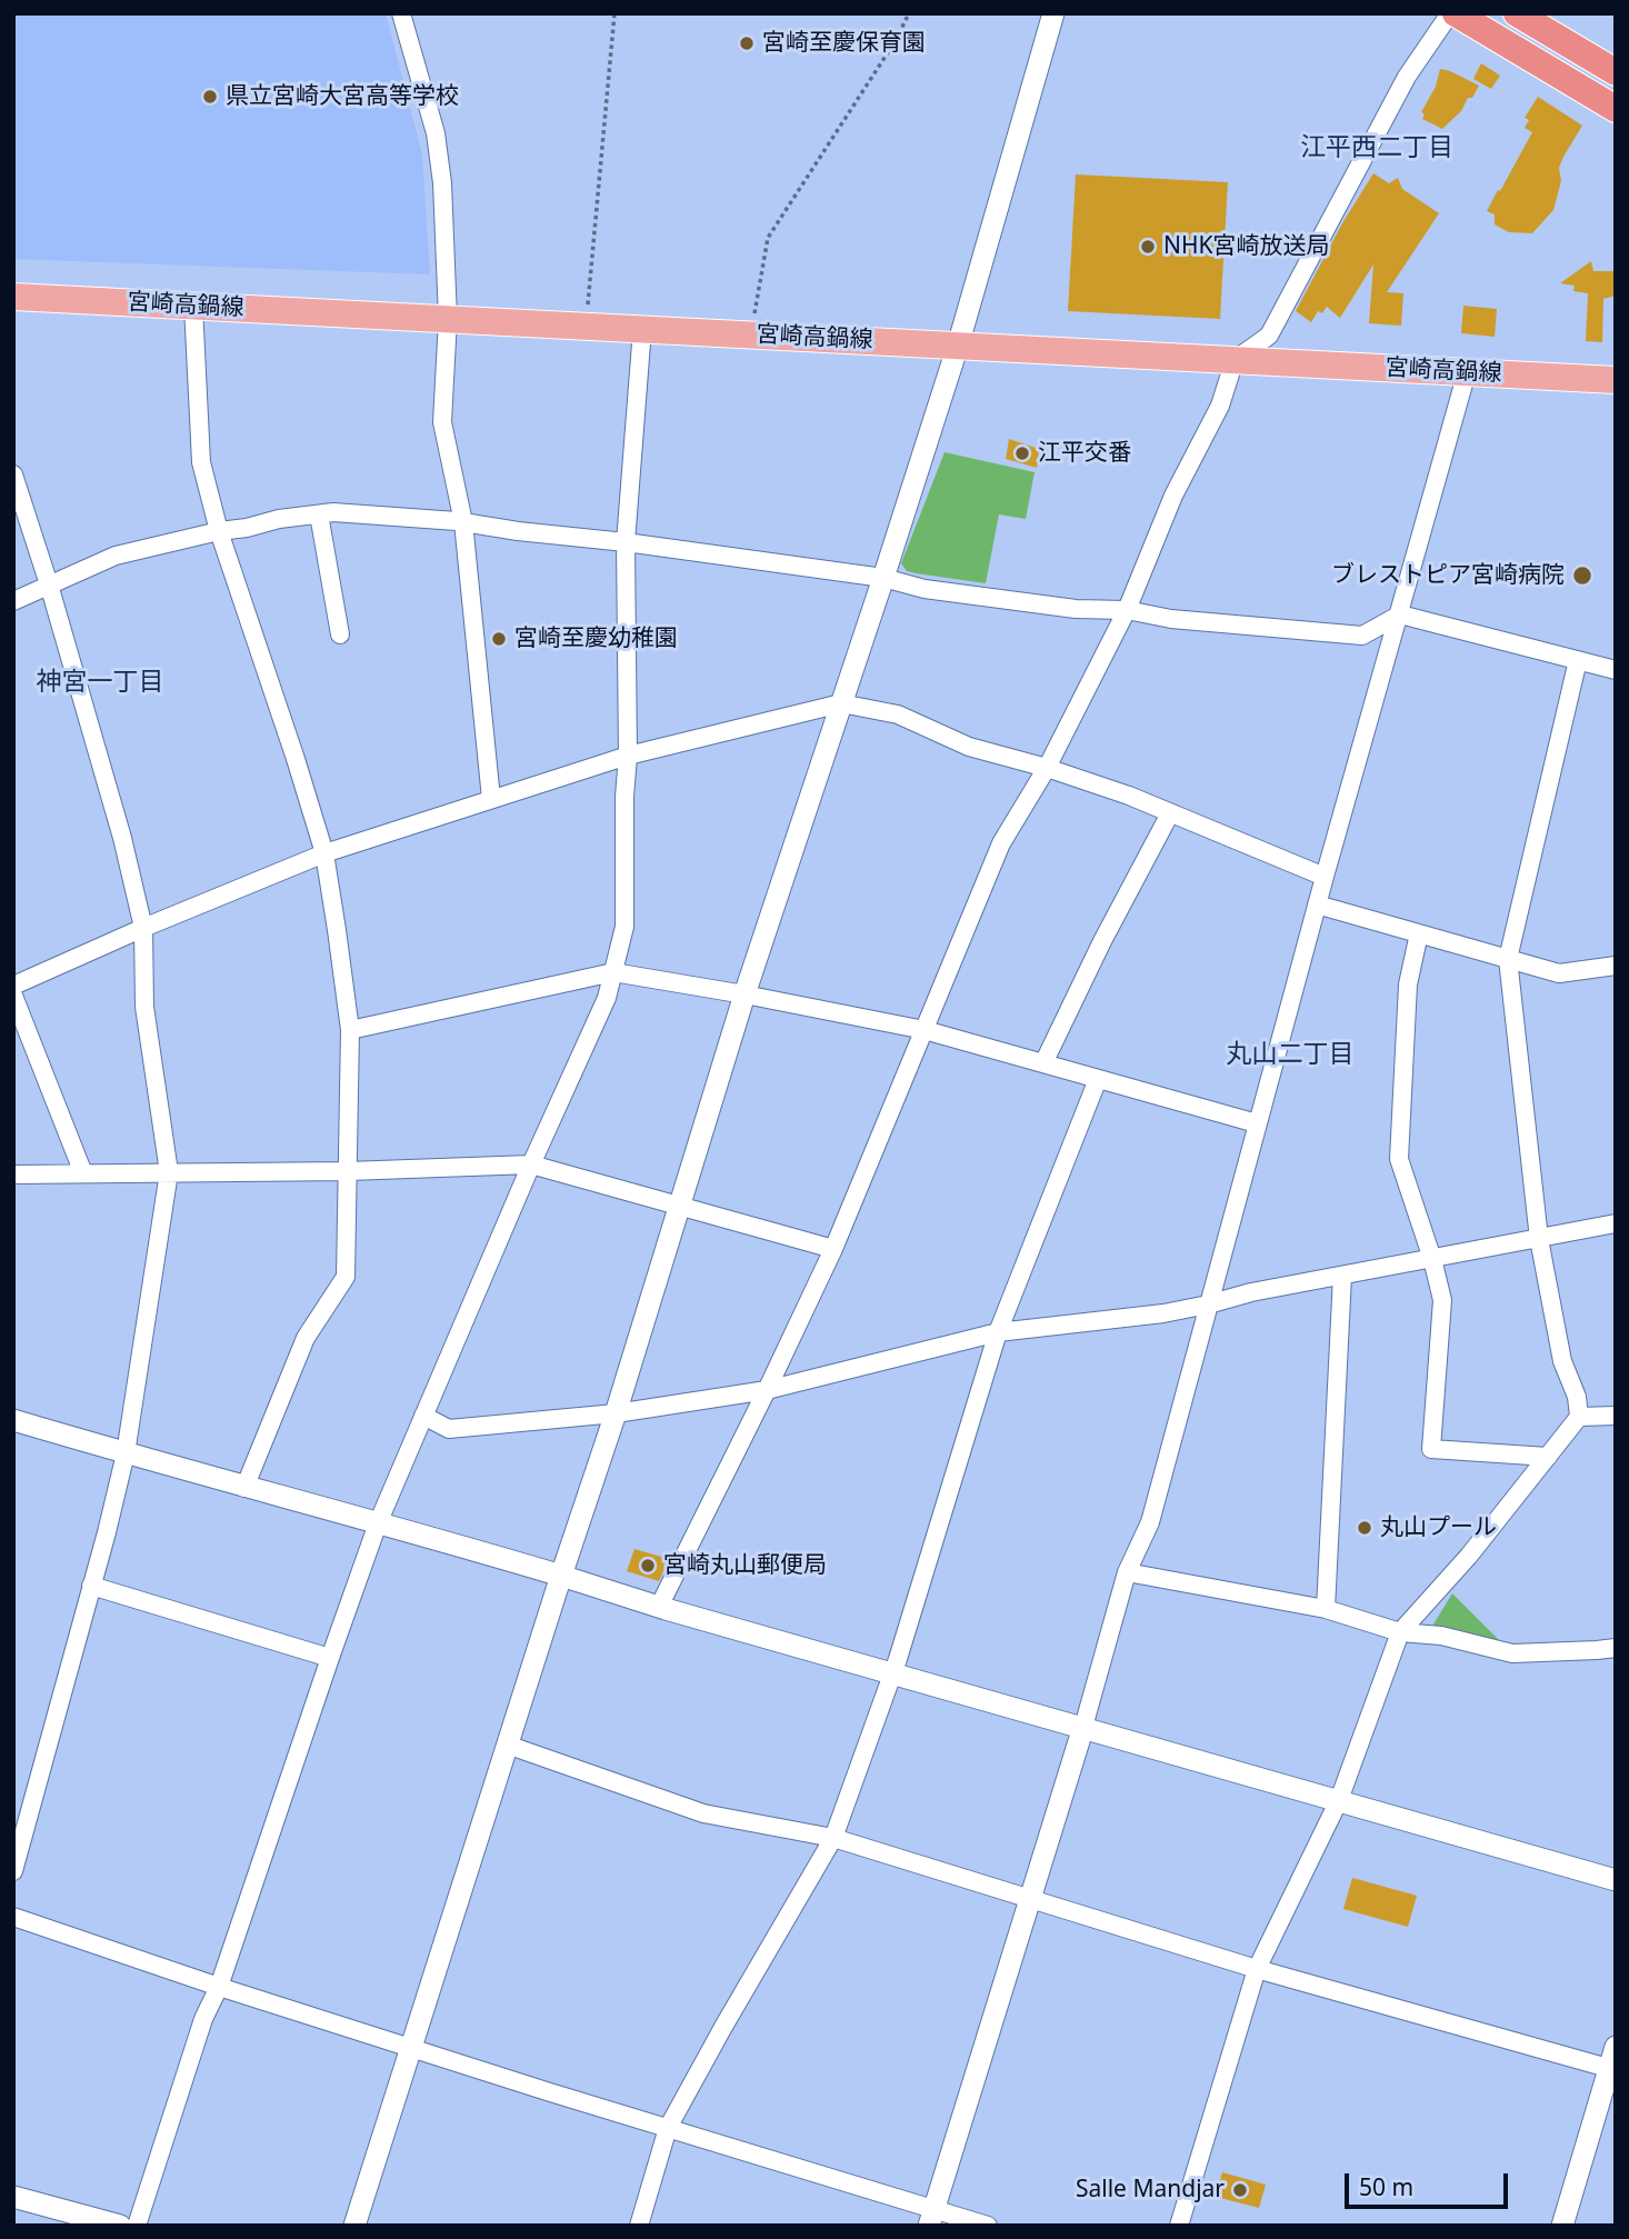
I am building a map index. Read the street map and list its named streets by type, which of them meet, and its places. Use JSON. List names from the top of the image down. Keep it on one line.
{"streets":{"main road":["宮崎高鍋線"]},"districts":["江平西二丁目","神宮一丁目","丸山二丁目"],"places":["宮崎至慶保育園","県立宮崎大宮高等学校","NHK宮崎放送局","江平交番","ブレストピア宮崎病院","宮崎至慶幼稚園","丸山プール","宮崎丸山郵便局","Salle Mandjar"],"scale_bar":"50 m"}
